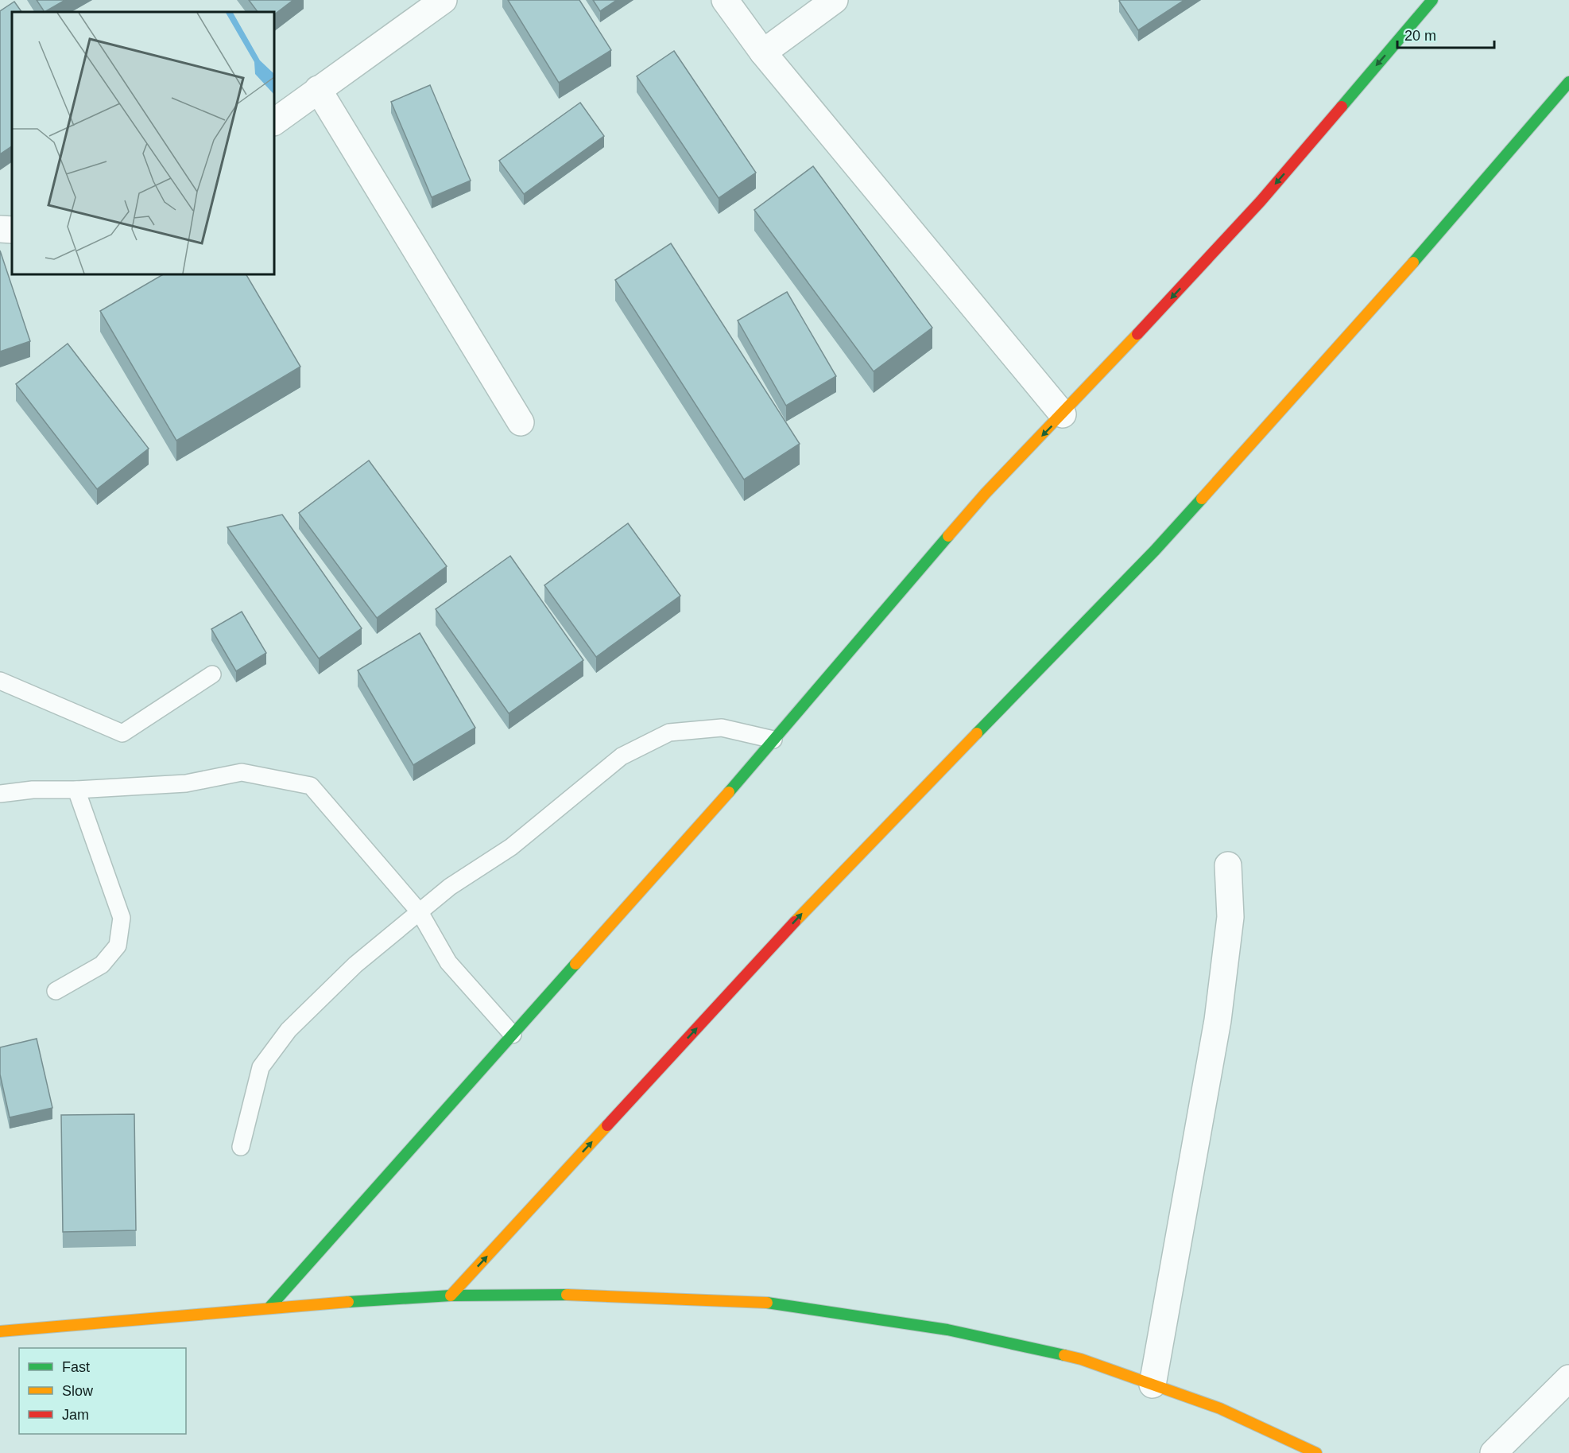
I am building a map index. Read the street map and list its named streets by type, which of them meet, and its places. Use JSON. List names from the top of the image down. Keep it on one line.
{"legend":["Fast","Slow","Jam"],"scale_bar":"20 m"}
